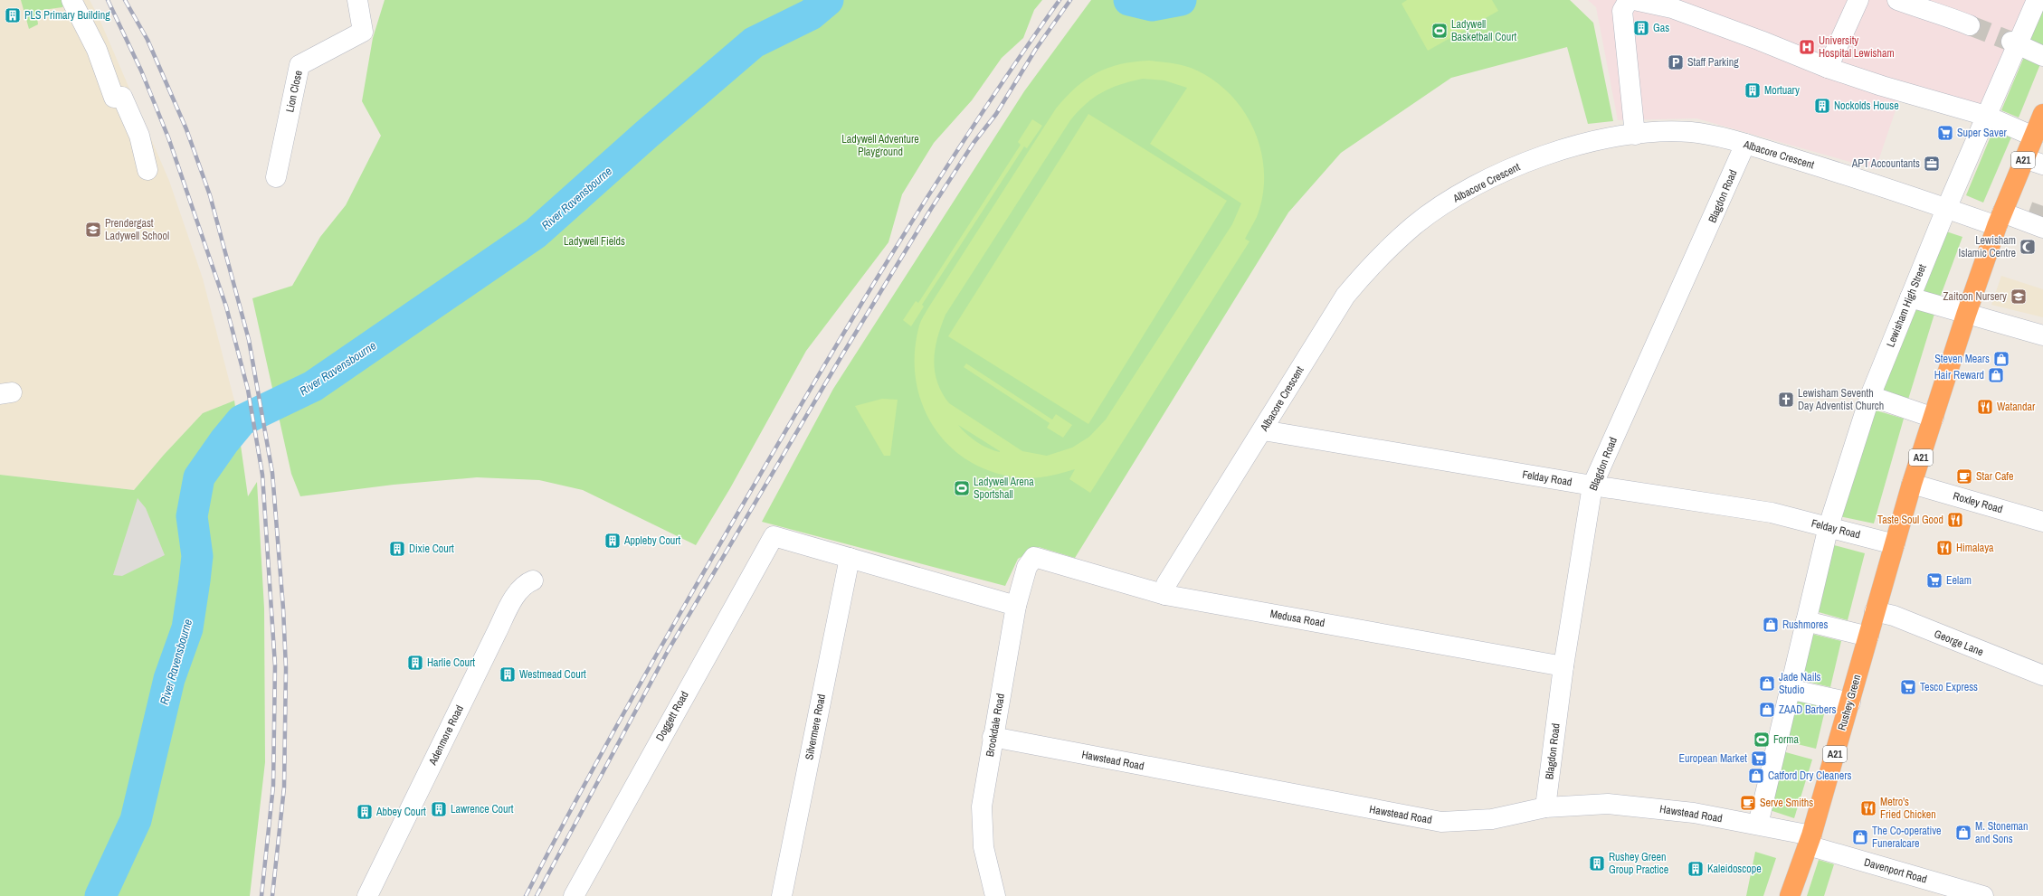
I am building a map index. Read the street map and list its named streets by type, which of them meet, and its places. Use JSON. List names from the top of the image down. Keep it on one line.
{"streets":{"highway":["A21","Rushey Green"],"street":["Lion Close","Albacore Crescent","Blagdon Road","Lewisham High Street","Felday Road","Roxley Road","Medusa Road","George Lane","Doggett Road","Brookdale Road","Silvermere Road","Adenmore Road","Hawstead Road","Davenport Road"]},"crossings":[["Albacore Crescent","A21"],["Albacore Crescent","Blagdon Road"],["Albacore Crescent","Lewisham High Street"],["Albacore Crescent","Felday Road"],["Albacore Crescent","Medusa Road"],["A21","Felday Road"],["A21","Roxley Road"],["A21","George Lane"],["A21","Rushey Green"],["Blagdon Road","Felday Road"],["Blagdon Road","Medusa Road"],["Blagdon Road","Hawstead Road"],["Lewisham High Street","Felday Road"],["Medusa Road","Brookdale Road"],["George Lane","Rushey Green"],["Rushey Green","Hawstead Road"],["Rushey Green","Davenport Road"],["Doggett Road","Silvermere Road"],["Brookdale Road","Hawstead Road"],["Hawstead Road","Davenport Road"]],"water":["River Ravensbourne"],"parks":["Ladywell Adventure Playground","Ladywell Fields"],"places":{"building":["PLS Primary Building","Gas","Mortuary","Nockolds House","Appleby Court","Dixie Court","Harlie Court","Westmead Court","Lawrence Court","Abbey Court","Rushey Green Group Practice","Kaleidoscope"],"sports":["Ladywell Basketball Court","Ladywell Arena Sportshall","Forma"],"hospital":["University Hospital Lewisham"],"parking":["Staff Parking"],"supermarket":["Super Saver","Eelam","Tesco Express","European Market"],"office":["APT Accountants"],"school or university":["Prendergast Ladywell School","Zaitoon Nursery"],"mosque":["Lewisham Islamic Centre"],"shop":["Steven Mears","Hair Reward","Rushmores","Jade Nails Studio","ZAAD Barbers","Catford Dry Cleaners","M. Stoneman and Sons","The Co-operative Funeralcare"],"church":["Lewisham Seventh Day Adventist Church"],"restaurant":["Watandar","Taste Soul Good","Himalaya","Metro's Fried Chicken"],"cafe":["Star Cafe","Serve Smiths"]}}
